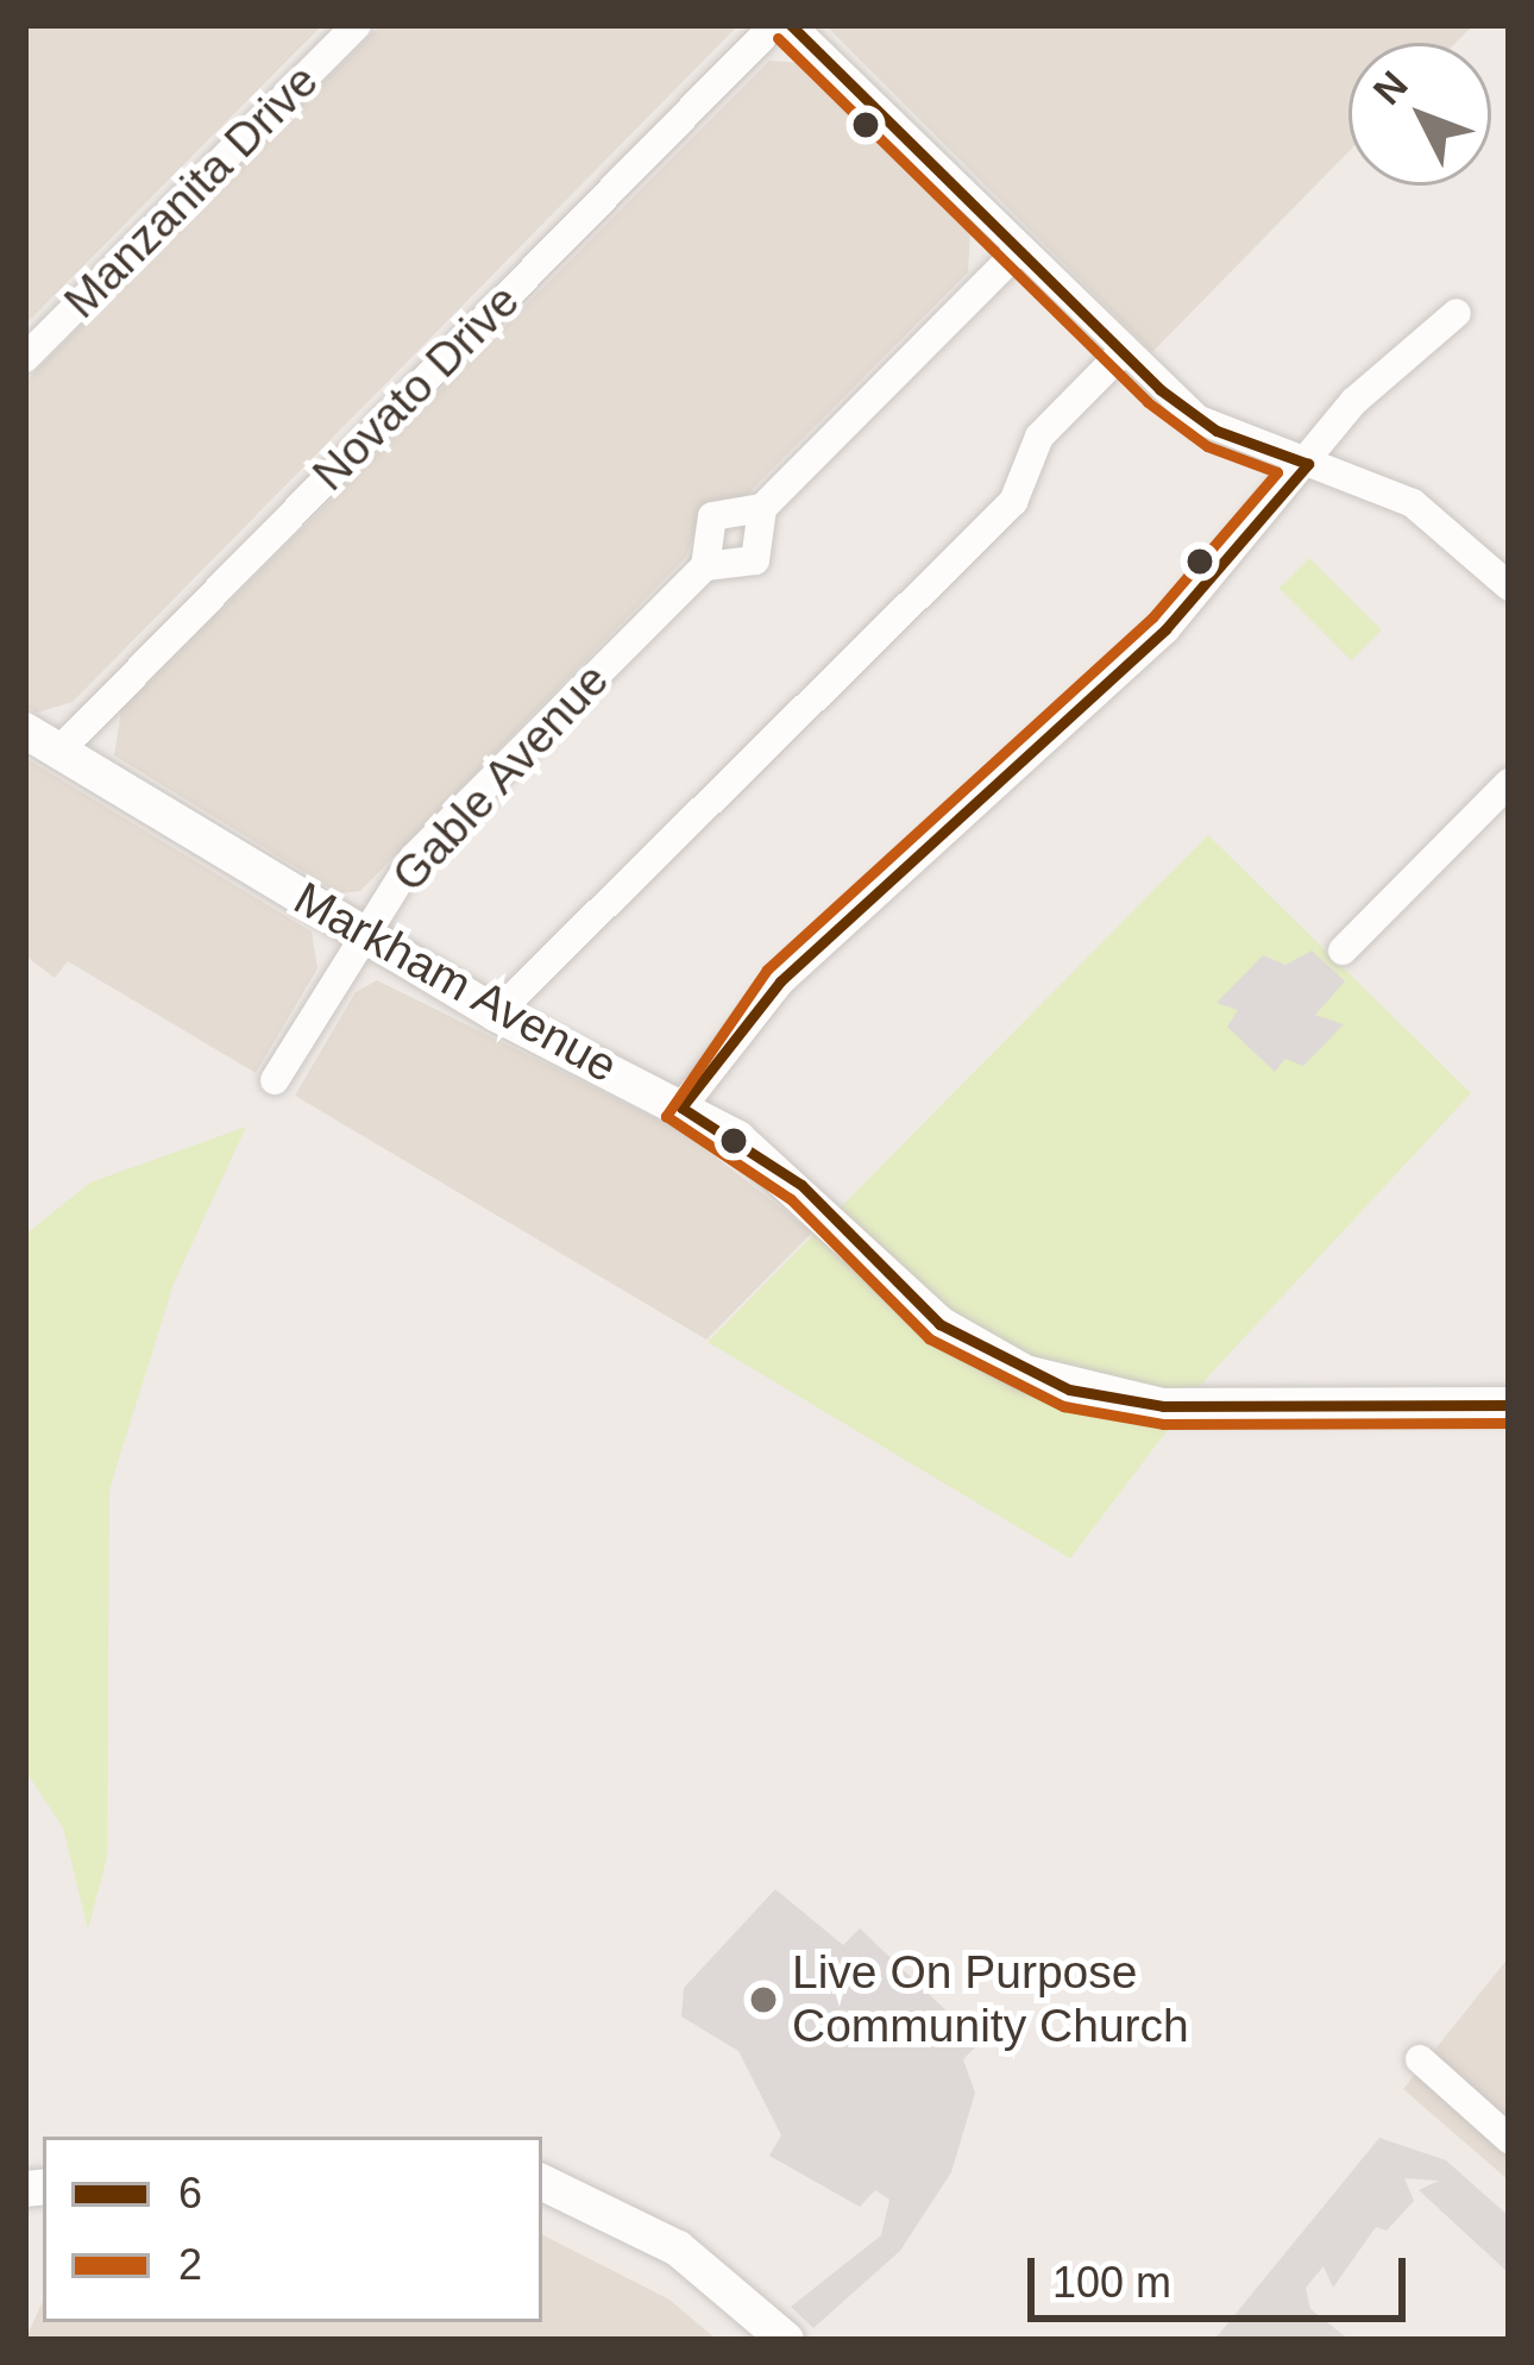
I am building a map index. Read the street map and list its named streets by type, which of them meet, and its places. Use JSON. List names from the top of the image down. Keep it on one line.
{"streets":{"street":["Manzanita Drive","Novato Drive","Gable Avenue","Markham Avenue"]},"crossings":[["Novato Drive","Markham Avenue"],["Gable Avenue","Markham Avenue"]],"places":["Live On Purpose Community Church"],"lines":["transit line 6","transit line 2"],"legend":["6","2"],"scale_bar":"100 m","north":"top left"}
